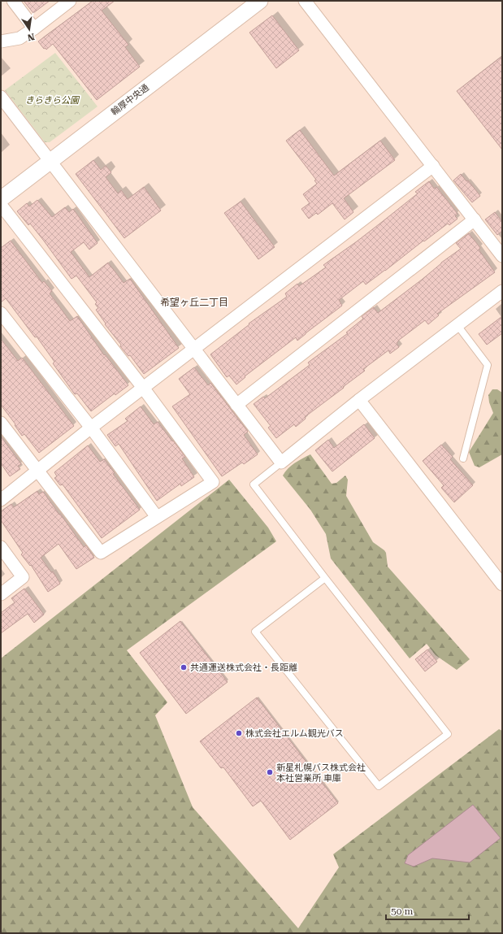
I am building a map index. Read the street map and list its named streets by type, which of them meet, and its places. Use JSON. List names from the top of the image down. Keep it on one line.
{"streets":{"street":["輪厚中央通"]},"districts":["希望ヶ丘二丁目"],"parks":["きらきら公園"],"places":["共通運送株式会社・長距離","株式会社エルム観光バス","新星札幌バス株式会社 本社営業所 車庫"],"scale_bar":"50 m","north":"bottom"}
